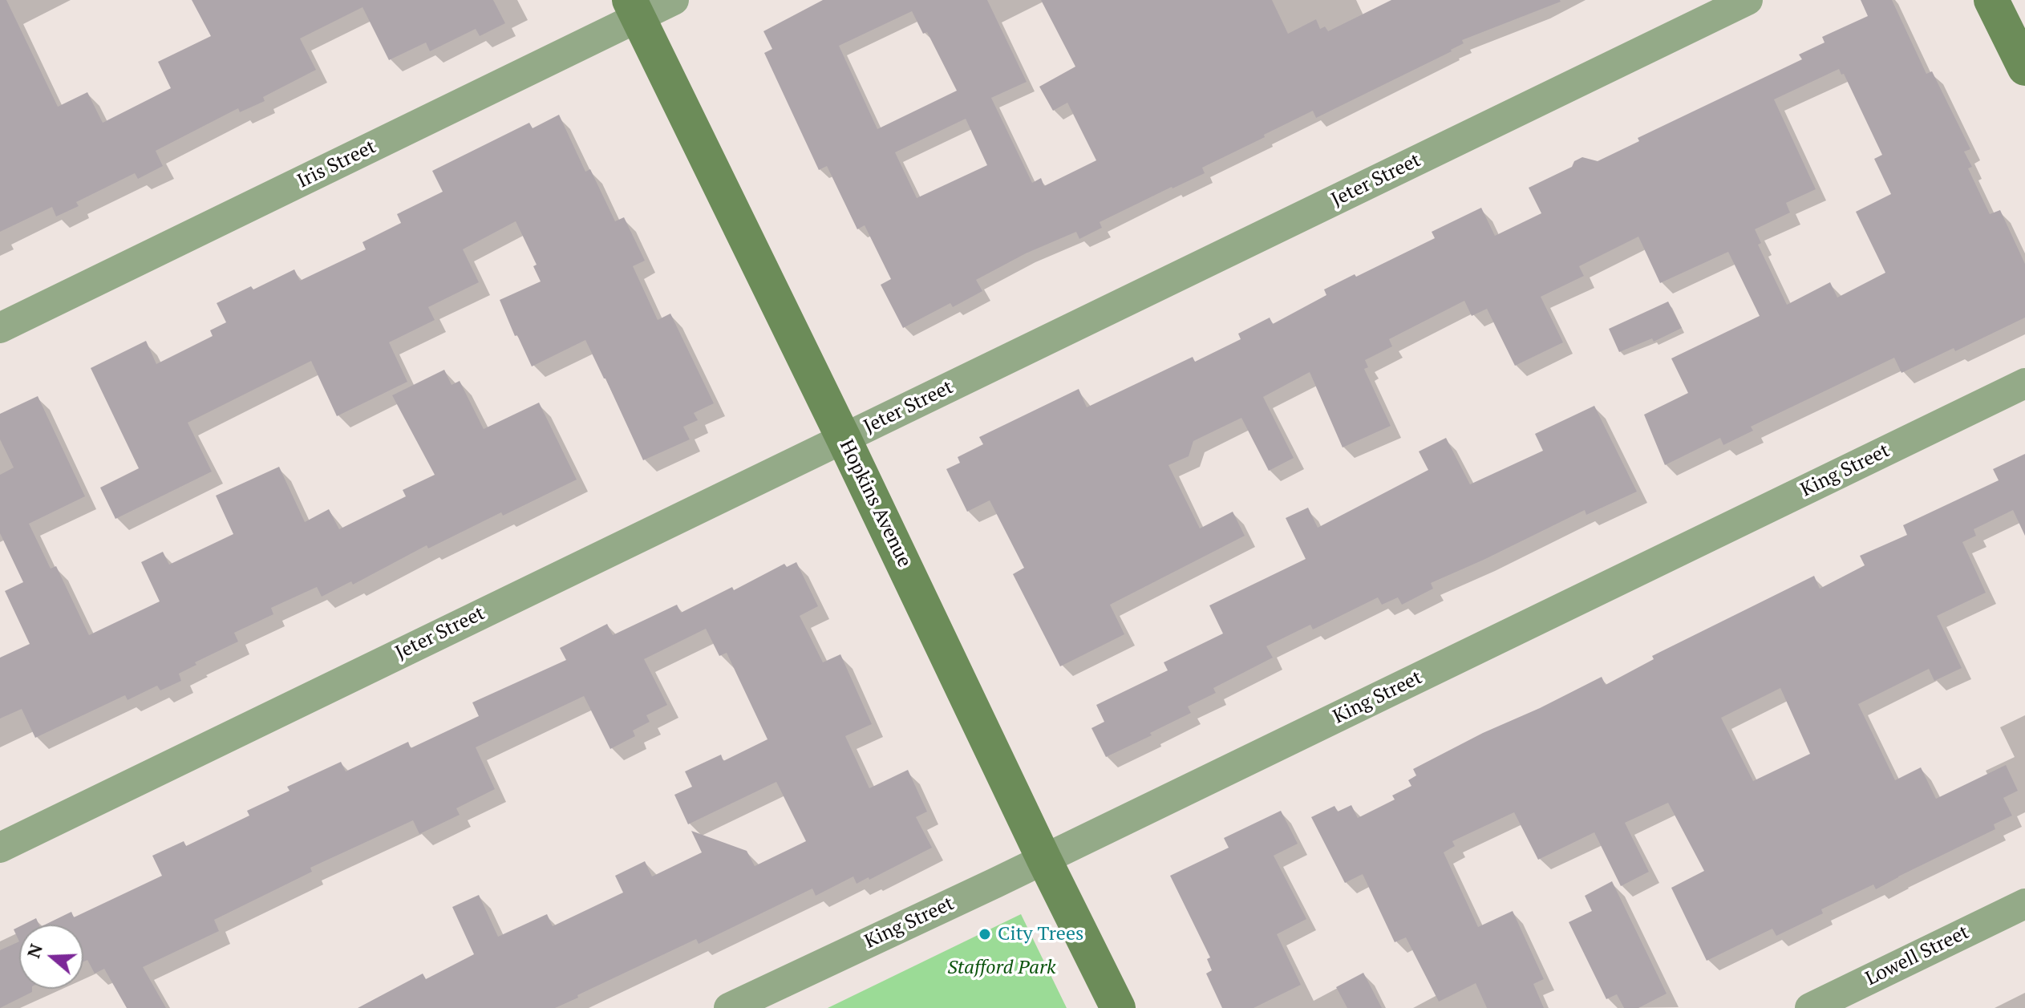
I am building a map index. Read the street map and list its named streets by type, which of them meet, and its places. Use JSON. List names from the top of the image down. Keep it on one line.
{"streets":{"street":["Iris Street","Jeter Street","King Street","Hopkins Avenue","Lowell Street"]},"crossings":[["Iris Street","Hopkins Avenue"],["Jeter Street","Hopkins Avenue"],["King Street","Hopkins Avenue"]],"parks":["Stafford Park"],"places":["City Trees"],"north":"left"}
